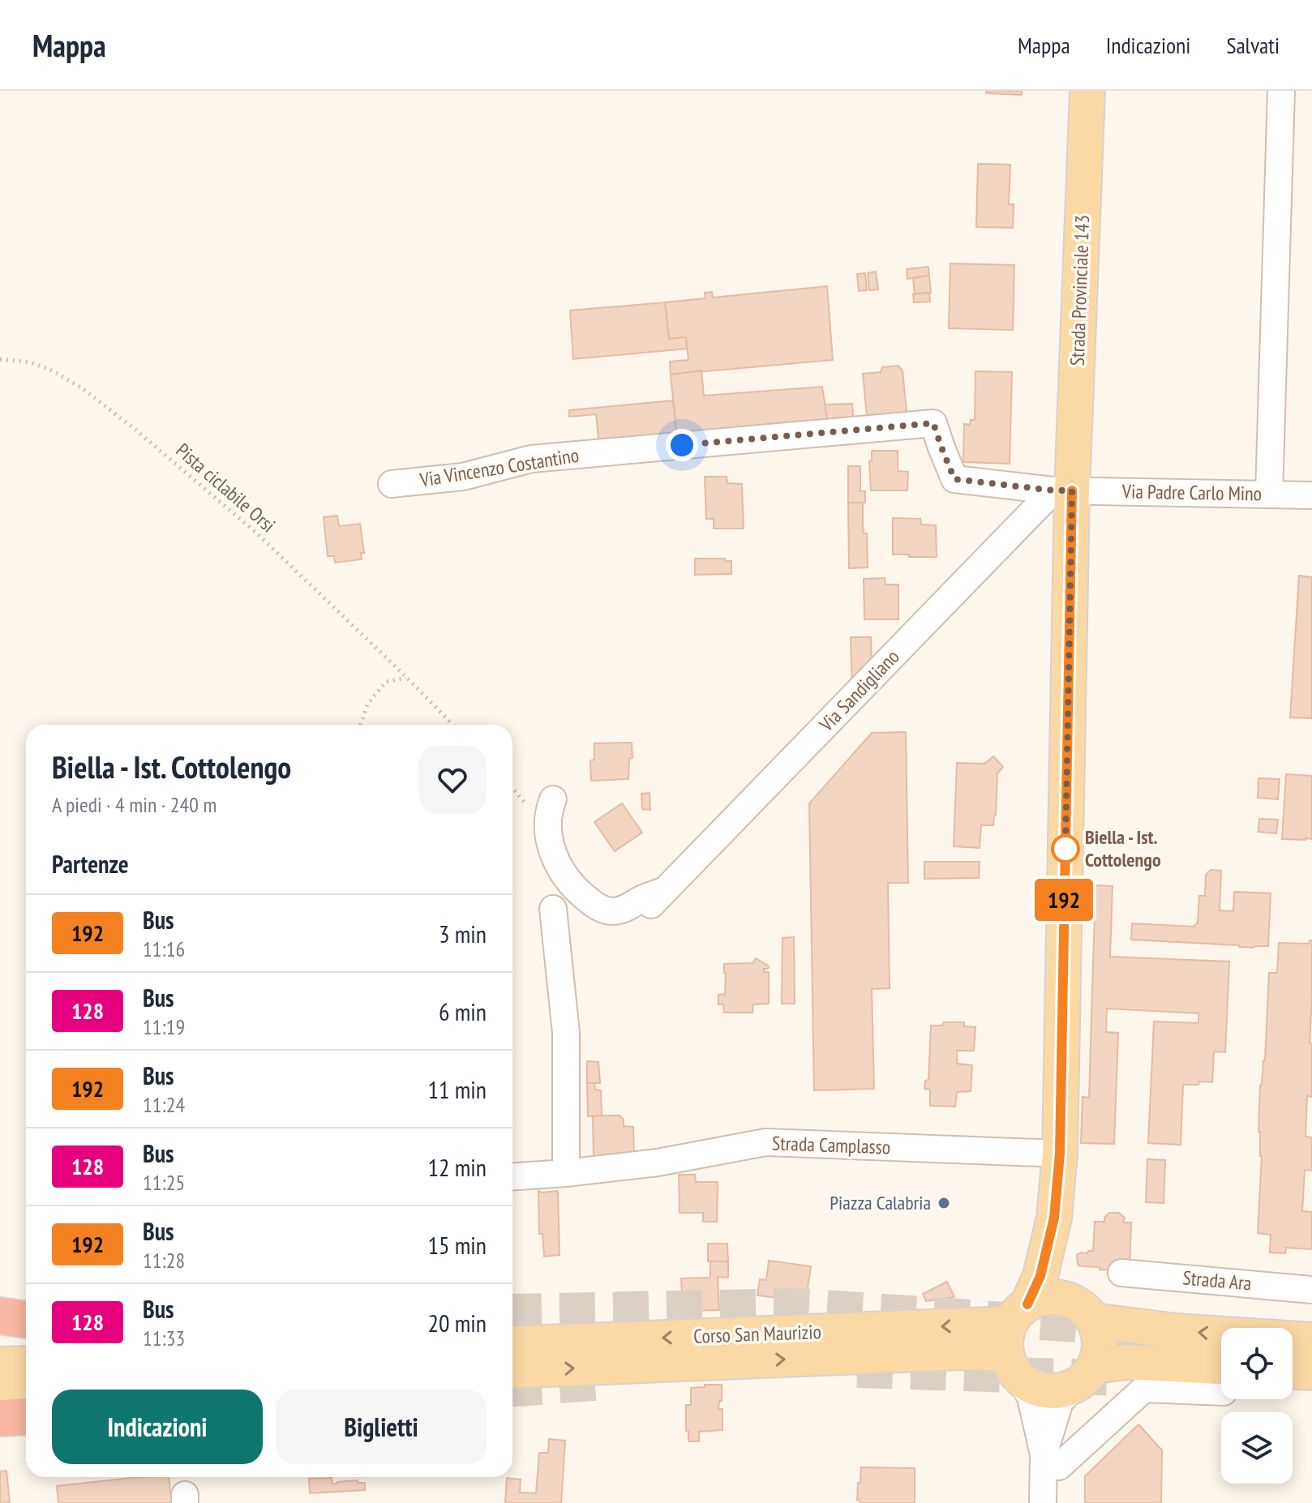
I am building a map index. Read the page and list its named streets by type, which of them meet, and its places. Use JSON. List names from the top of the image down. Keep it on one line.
{"streets":{"main road":["Strada Provinciale 143","Corso San Maurizio"],"street":["Via Vincenzo Costantino","Via Padre Carlo Mino","Via Sandigliano","Strada Camplasso","Strada Ara"],"path":["Pista ciclabile Orsi"]},"crossings":[["Strada Provinciale 143","Via Vincenzo Costantino"],["Strada Provinciale 143","Via Padre Carlo Mino"],["Strada Provinciale 143","Via Sandigliano"],["Strada Provinciale 143","Strada Camplasso"],["Via Vincenzo Costantino","Via Padre Carlo Mino"],["Via Vincenzo Costantino","Via Sandigliano"],["Via Padre Carlo Mino","Via Sandigliano"]],"places":["Biella - Ist. Cottolengo","Piazza Calabria"],"lines":["bus line 192"],"page":{"header":"Mappa","nav":["Mappa","Indicazioni","Salvati"],"on_map":"192","heading":[["Biella - Ist. Cottolengo","A piedi · 4 min · 240 m"],"Partenze"],"list":[{"mark":"192","name":"Bus","note":"11:16","value":"3 min"},{"mark":"128","name":"Bus","note":"11:19","value":"6 min"},{"mark":"192","name":"Bus","note":"11:24","value":"11 min"},{"mark":"128","name":"Bus","note":"11:25","value":"12 min"},{"mark":"192","name":"Bus","note":"11:28","value":"15 min"},{"mark":"128","name":"Bus","note":"11:33","value":"20 min"}],"buttons":["Indicazioni","Biglietti"]}}
